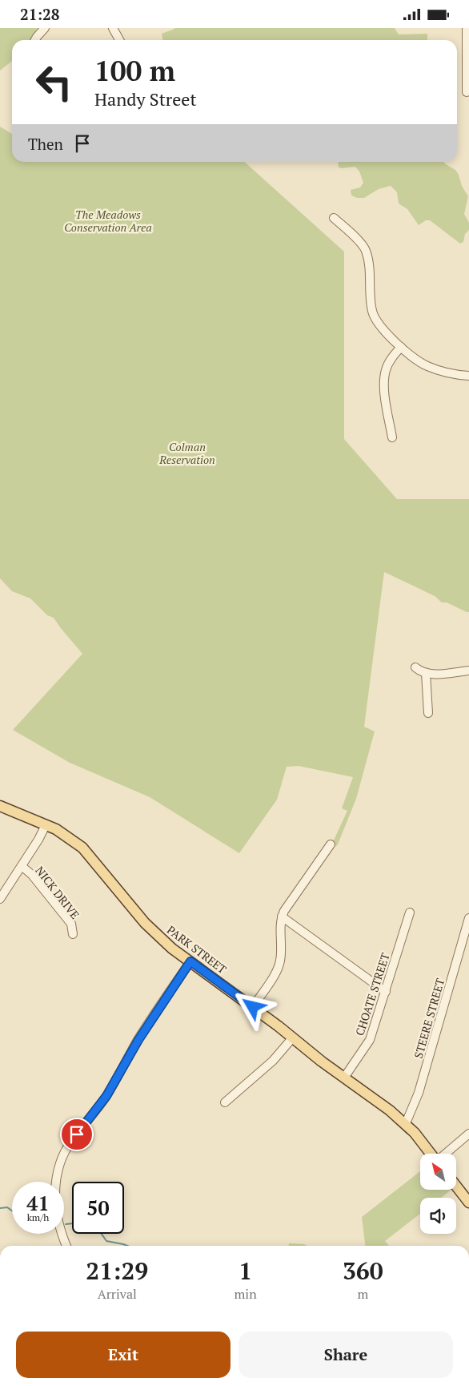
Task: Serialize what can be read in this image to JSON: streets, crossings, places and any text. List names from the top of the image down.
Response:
{
  "streets": {
    "main road": ["PARK STREET"],
    "street": ["NICK DRIVE", "CHOATE STREET", "STEERE STREET"]
  },
  "crossings": [
    ["PARK STREET", "CHOATE STREET"],
    ["PARK STREET", "STEERE STREET"]
  ],
  "parks": ["The Meadows Conservation Area", "Colman Reservation"],
  "north": "top left",
  "page": {
    "status": "21:28",
    "turn": ["100 m", "Handy Street"],
    "then": "Then",
    "speed": "41 km/h",
    "limit": "50",
    "eta": [
      "21:29",
      "Arrival",
      "1",
      "min",
      "360",
      "m"
    ],
    "buttons": ["Exit", "Share"]
  }
}
